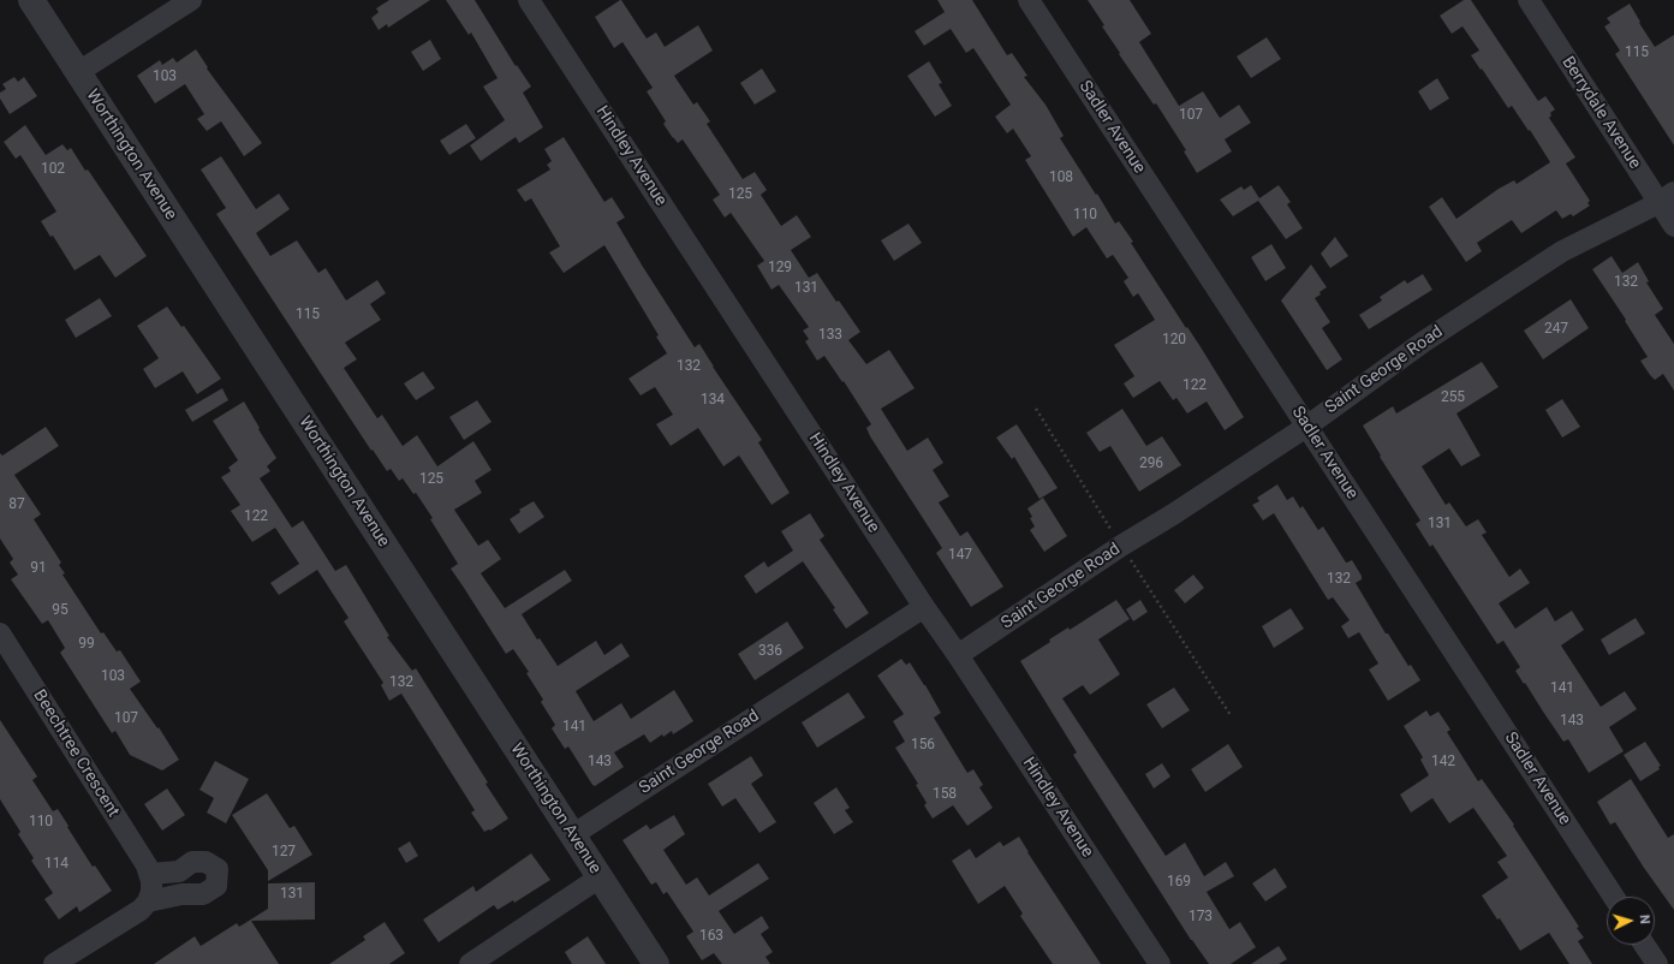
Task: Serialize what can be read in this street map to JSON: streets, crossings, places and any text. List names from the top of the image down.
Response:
{
  "streets": {
    "street": [
      "Berrydale Avenue",
      "Sadler Avenue",
      "Worthington Avenue",
      "Hindley Avenue",
      "Saint George Road",
      "Beechtree Crescent"
    ]
  },
  "crossings": [
    ["Berrydale Avenue", "Saint George Road"],
    ["Sadler Avenue", "Saint George Road"],
    ["Worthington Avenue", "Saint George Road"],
    ["Hindley Avenue", "Saint George Road"]
  ],
  "house_numbers": [
    "115",
    "103",
    "107",
    "102",
    "108",
    "125",
    "110",
    "129",
    "132",
    "131",
    "115",
    "247",
    "133",
    "120",
    "132",
    "122",
    "255",
    "134",
    "296",
    "125",
    "87",
    "122",
    "131",
    "147",
    "91",
    "132",
    "95",
    "99",
    "336",
    "103",
    "132",
    "141",
    "107",
    "143",
    "141",
    "156",
    "143",
    "142",
    "158",
    "110",
    "127",
    "114",
    "169",
    "131",
    "173",
    "163"
  ],
  "north": "right"
}
